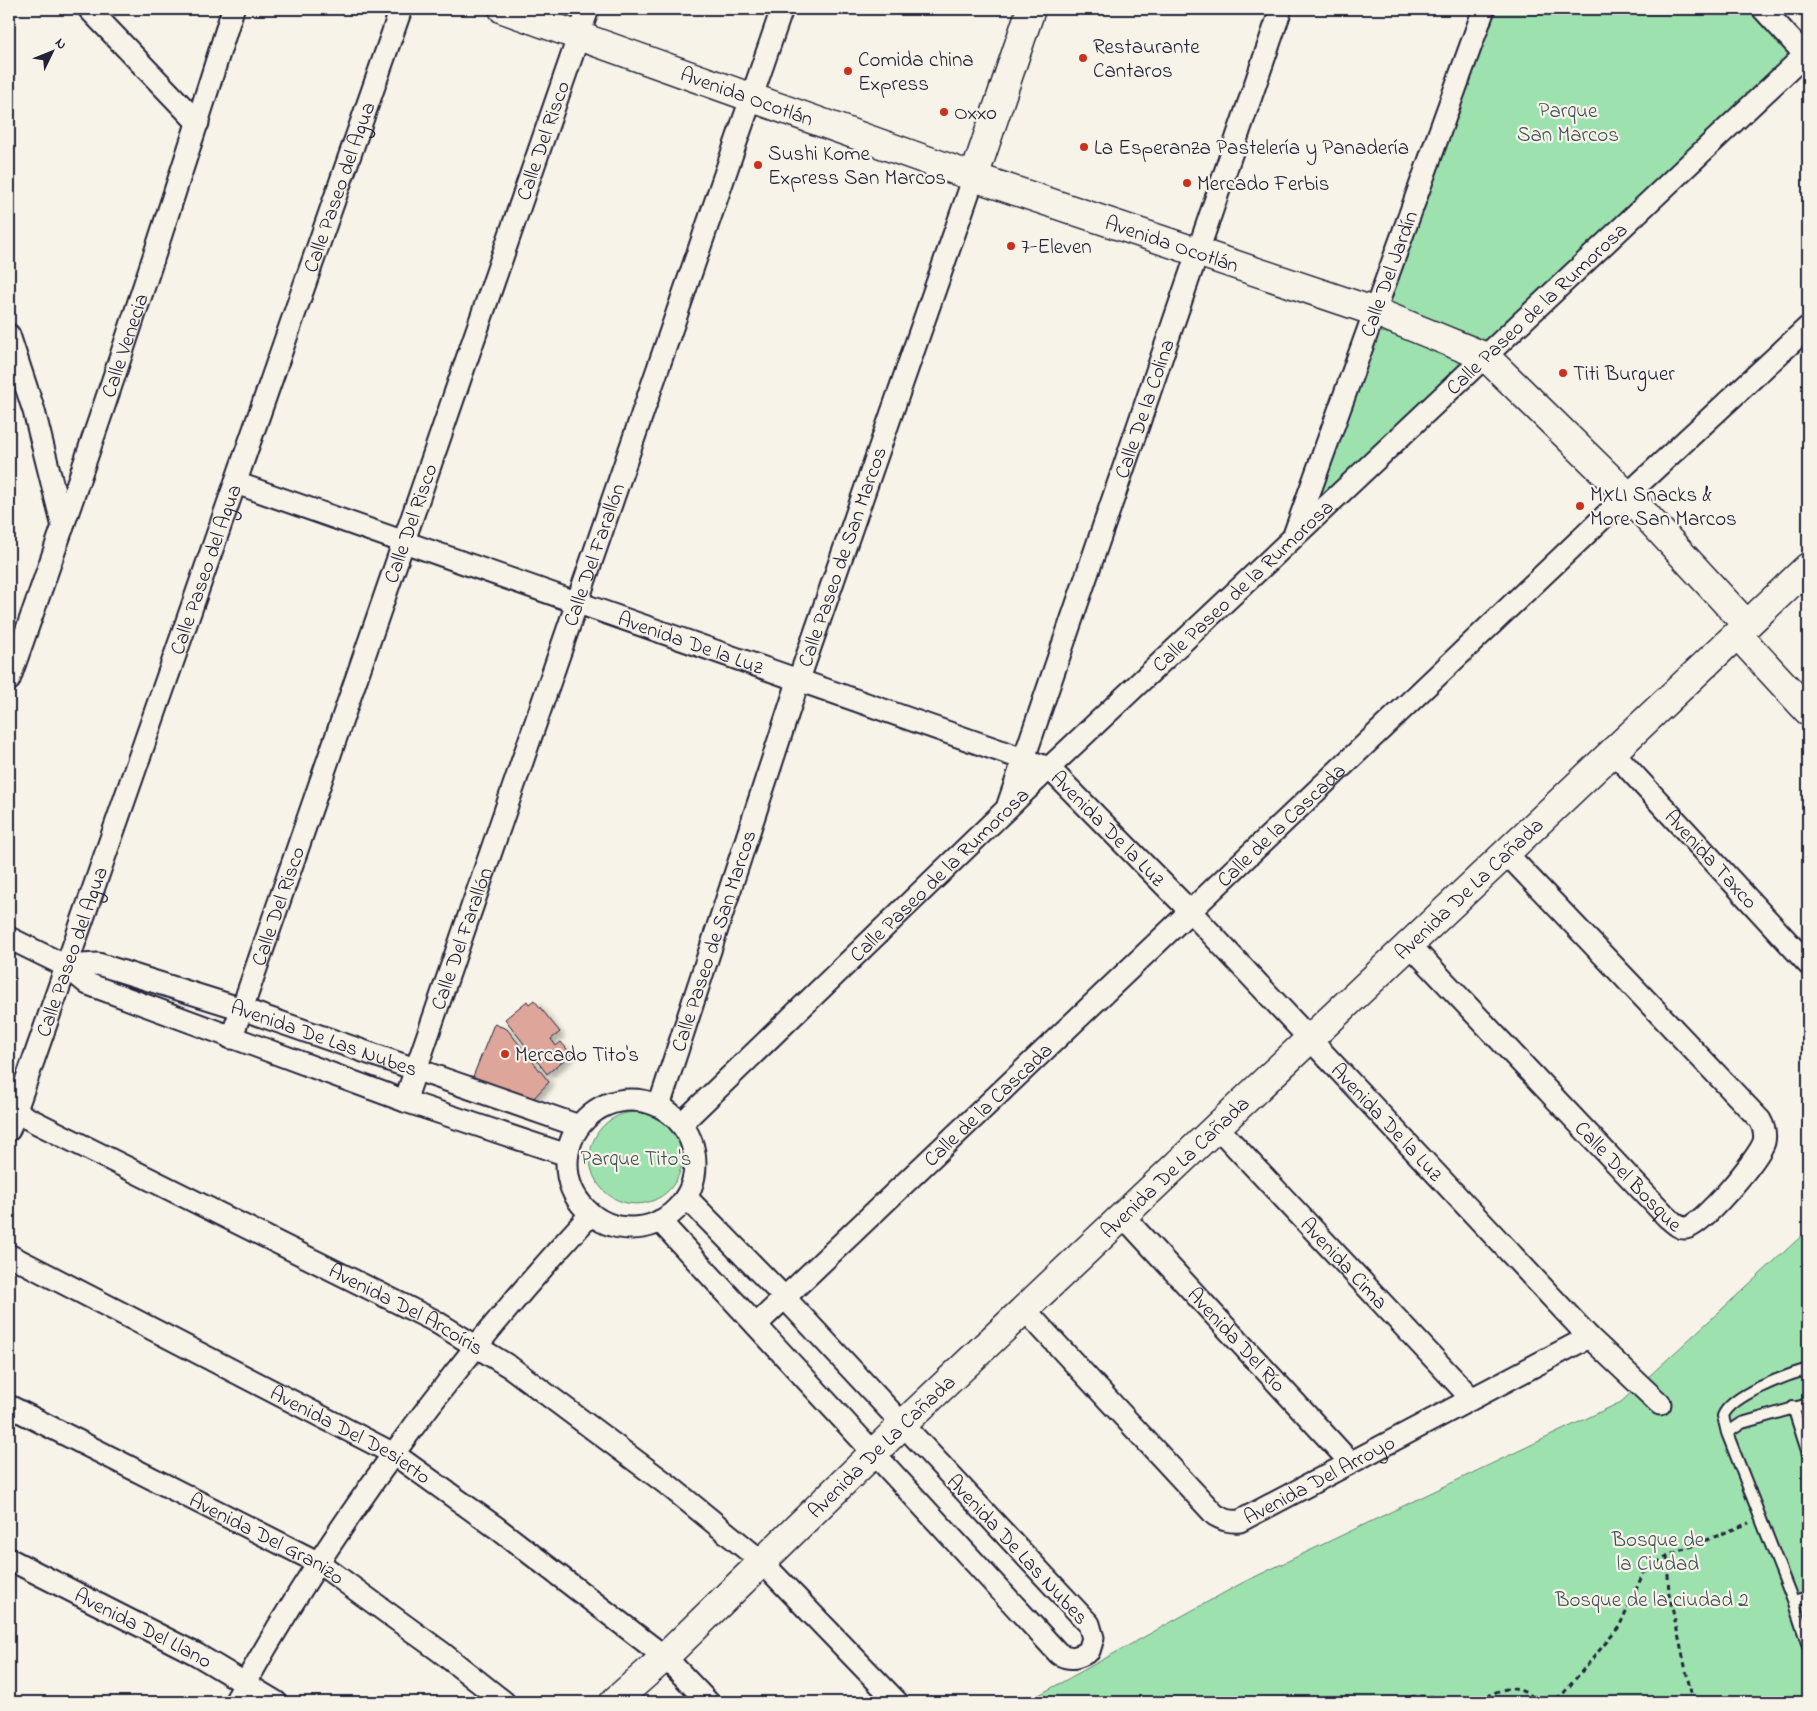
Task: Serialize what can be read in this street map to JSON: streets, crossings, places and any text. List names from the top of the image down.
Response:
{
  "streets": {
    "main road": ["Avenida Ocotlán", "Calle Paseo de San Marcos", "Avenida De La Cañada"],
    "street": [
      "Calle Del Risco",
      "Calle Paseo del Agua",
      "Calle Del Jardín",
      "Calle Paseo de la Rumorosa",
      "Calle Venecia",
      "Calle De la Colina",
      "Calle Del Farallón",
      "Avenida De la Luz",
      "Calle de la Cascada",
      "Avenida Taxco",
      "Avenida De Las Nubes",
      "Calle Del Bosque",
      "Avenida Cima",
      "Avenida Del Arcoíris",
      "Avenida Del Río",
      "Avenida Del Desierto",
      "Avenida Del Arroyo",
      "Avenida Del Granizo",
      "Avenida Del Llano"
    ]
  },
  "crossings": [
    ["Avenida Ocotlán", "Calle Del Risco"],
    ["Avenida Ocotlán", "Calle Del Jardín"],
    ["Avenida Ocotlán", "Calle Paseo de la Rumorosa"],
    ["Avenida Ocotlán", "Calle De la Colina"],
    ["Avenida Ocotlán", "Calle Del Farallón"],
    ["Avenida Ocotlán", "Calle Paseo de San Marcos"],
    ["Avenida Ocotlán", "Calle de la Cascada"],
    ["Avenida Ocotlán", "Avenida De La Cañada"],
    ["Calle Del Risco", "Avenida De la Luz"],
    ["Calle Del Risco", "Avenida De Las Nubes"],
    ["Calle Paseo del Agua", "Avenida De la Luz"],
    ["Calle Paseo del Agua", "Avenida De Las Nubes"],
    ["Calle Paseo del Agua", "Avenida Del Arcoíris"],
    ["Calle Del Jardín", "Calle Paseo de la Rumorosa"],
    ["Calle Paseo de la Rumorosa", "Calle De la Colina"],
    ["Calle Paseo de la Rumorosa", "Calle Paseo de San Marcos"],
    ["Calle Paseo de la Rumorosa", "Avenida De la Luz"],
    ["Calle Paseo de la Rumorosa", "Avenida De Las Nubes"],
    ["Calle De la Colina", "Avenida De la Luz"],
    ["Calle Del Farallón", "Avenida De la Luz"],
    ["Calle Del Farallón", "Avenida De Las Nubes"],
    ["Calle Paseo de San Marcos", "Avenida De la Luz"],
    ["Calle Paseo de San Marcos", "Avenida De Las Nubes"],
    ["Avenida De la Luz", "Calle de la Cascada"],
    ["Avenida De la Luz", "Avenida De La Cañada"],
    ["Avenida De la Luz", "Avenida Del Arroyo"],
    ["Calle de la Cascada", "Avenida De Las Nubes"],
    ["Avenida Taxco", "Avenida De La Cañada"],
    ["Avenida De La Cañada", "Avenida De Las Nubes"],
    ["Avenida De La Cañada", "Calle Del Bosque"],
    ["Avenida De La Cañada", "Avenida Cima"],
    ["Avenida De La Cañada", "Avenida Del Arcoíris"],
    ["Avenida De La Cañada", "Avenida Del Río"],
    ["Avenida De La Cañada", "Avenida Del Desierto"],
    ["Avenida De La Cañada", "Avenida Del Arroyo"],
    ["Avenida Cima", "Avenida Del Arroyo"],
    ["Avenida Del Río", "Avenida Del Arroyo"]
  ],
  "parks": [
    "Parque San Marcos",
    "Parque Tito's",
    "Bosque de la Ciudad",
    "Bosque de la ciudad 2"
  ],
  "places": [
    "Restaurante Cantaros",
    "Comida china Express",
    "Oxxo",
    "La Esperanza Pastelería y Panadería",
    "Sushi Kome Express San Marcos",
    "Mercado Ferbis",
    "7-Eleven",
    "Titi Burguer",
    "MXLI Snacks & More San Marcos",
    "Mercado Tito's"
  ],
  "north": "top right"
}
